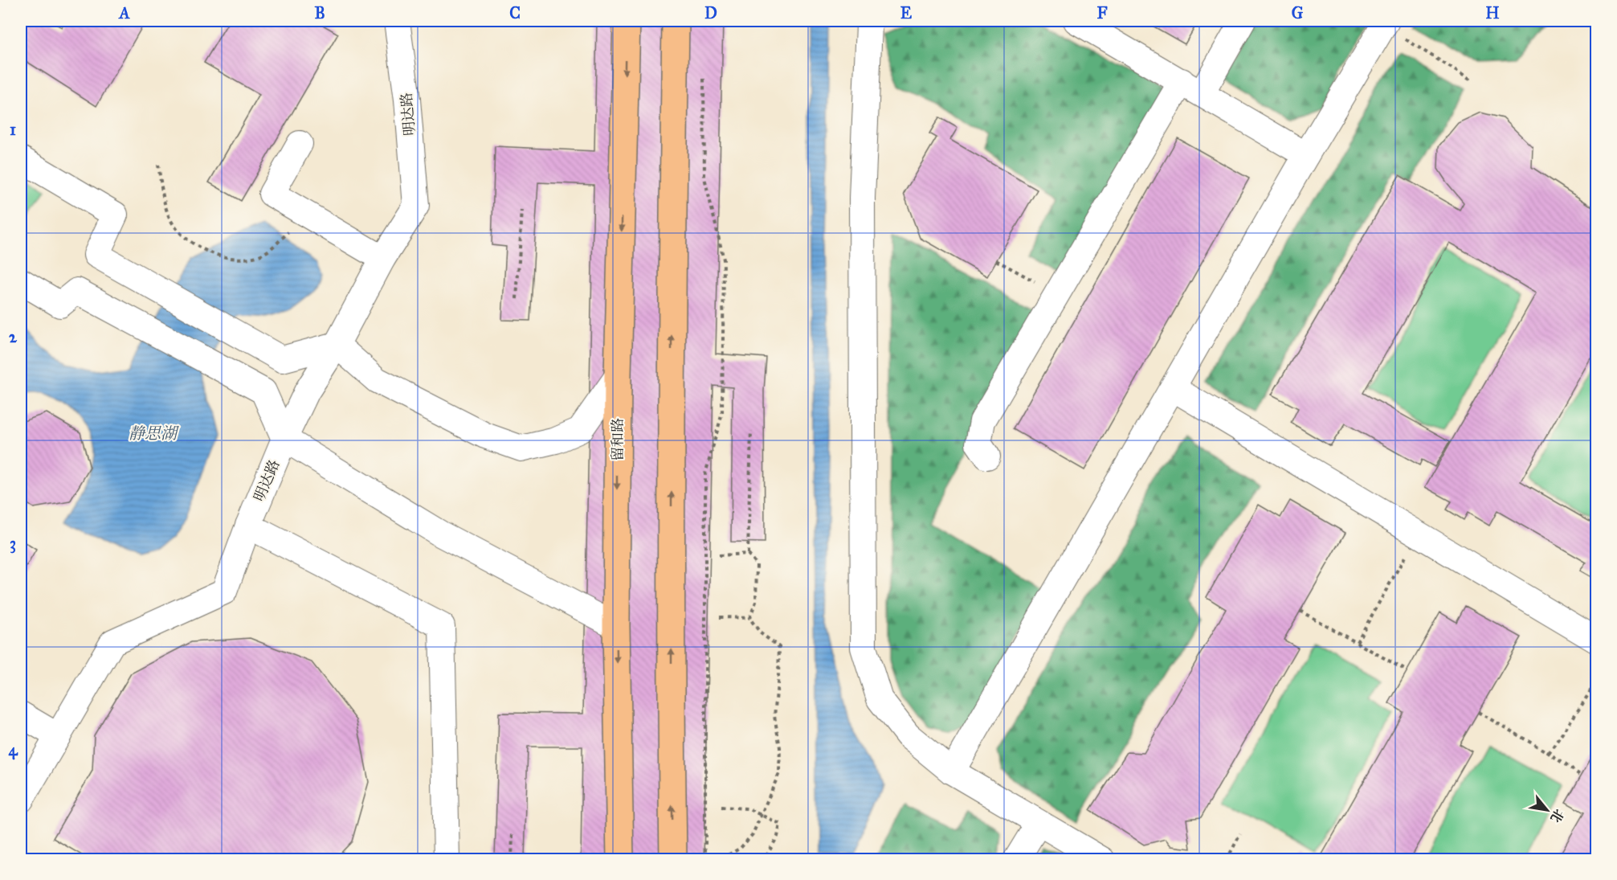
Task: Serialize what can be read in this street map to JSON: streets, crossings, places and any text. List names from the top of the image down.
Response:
{
  "streets": {
    "main road": ["留和路"],
    "street": ["明达路"]
  },
  "water": ["静思湖"],
  "north": "bottom right",
  "grid": {
    "columns": [
      "A",
      "B",
      "C",
      "D",
      "E",
      "F",
      "G",
      "H"
    ],
    "rows": [
      "1",
      "2",
      "3",
      "4"
    ]
  }
}
